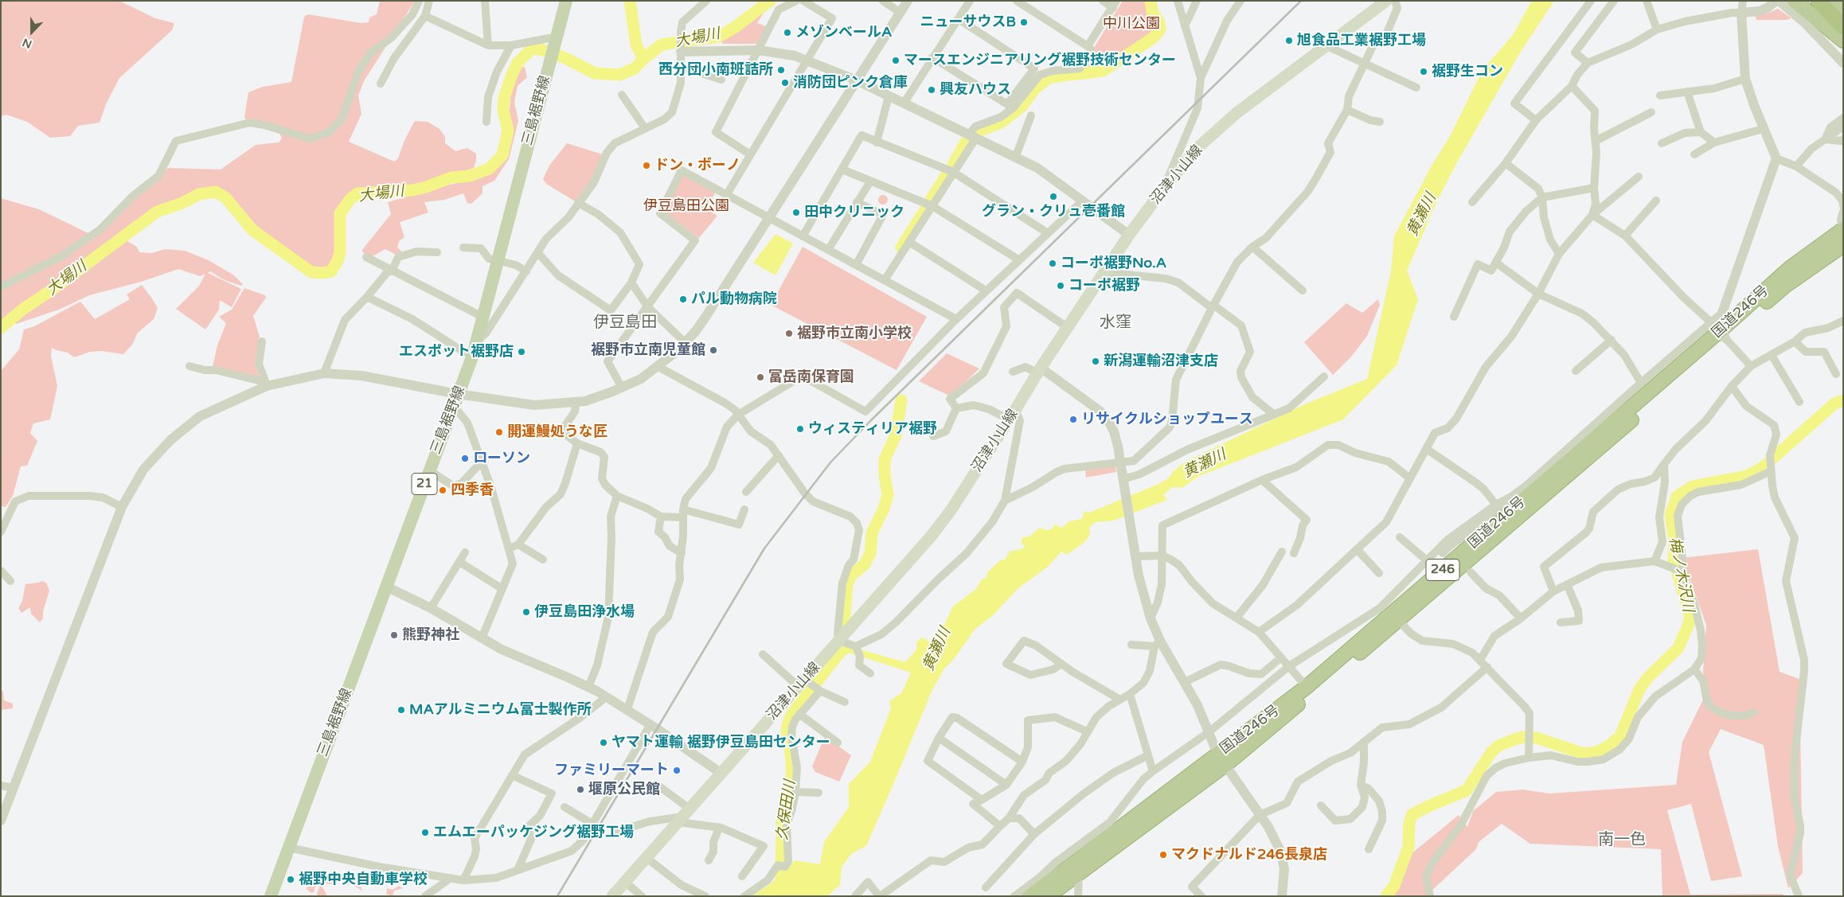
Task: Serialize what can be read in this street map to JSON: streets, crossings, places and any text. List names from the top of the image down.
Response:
{
  "streets": {
    "highway": ["国道246号", "246"],
    "main road": ["三島裾野線", "沼津小山線", "21"]
  },
  "districts": ["伊豆島田", "水窪", "南一色"],
  "water": [
    "大場川",
    "黄瀬川",
    "梅ノ木沢川",
    "久保田川"
  ],
  "parks": ["中川公園", "伊豆島田公園"],
  "places": [
    "ニューサウスB",
    "メゾンベールA",
    "旭食品工業裾野工場",
    "マースエンジニアリング裾野技術センター",
    "西分団小南班詰所",
    "裾野生コン",
    "消防団ピンク倉庫",
    "興友ハウス",
    "ドン・ボーノ",
    "グラン・クリュ壱番館",
    "田中クリニック",
    "コーポ裾野No.A",
    "コーポ裾野",
    "パル動物病院",
    "裾野市立南小学校",
    "裾野市立南児童館",
    "エスポット裾野店",
    "新潟運輸沼津支店",
    "富岳南保育園",
    "リサイクルショップユース",
    "ウィスティリア裾野",
    "開運鰻処うな匠",
    "ローソン",
    "四季香",
    "伊豆島田浄水場",
    "熊野神社",
    "MAアルミニウム富士製作所",
    "ヤマト運輸 裾野伊豆島田センター",
    "ファミリーマート",
    "堰原公民館",
    "エムエーパッケジング裾野工場",
    "マクドナルド246長泉店",
    "裾野中央自動車学校"
  ],
  "north": "bottom"
}
